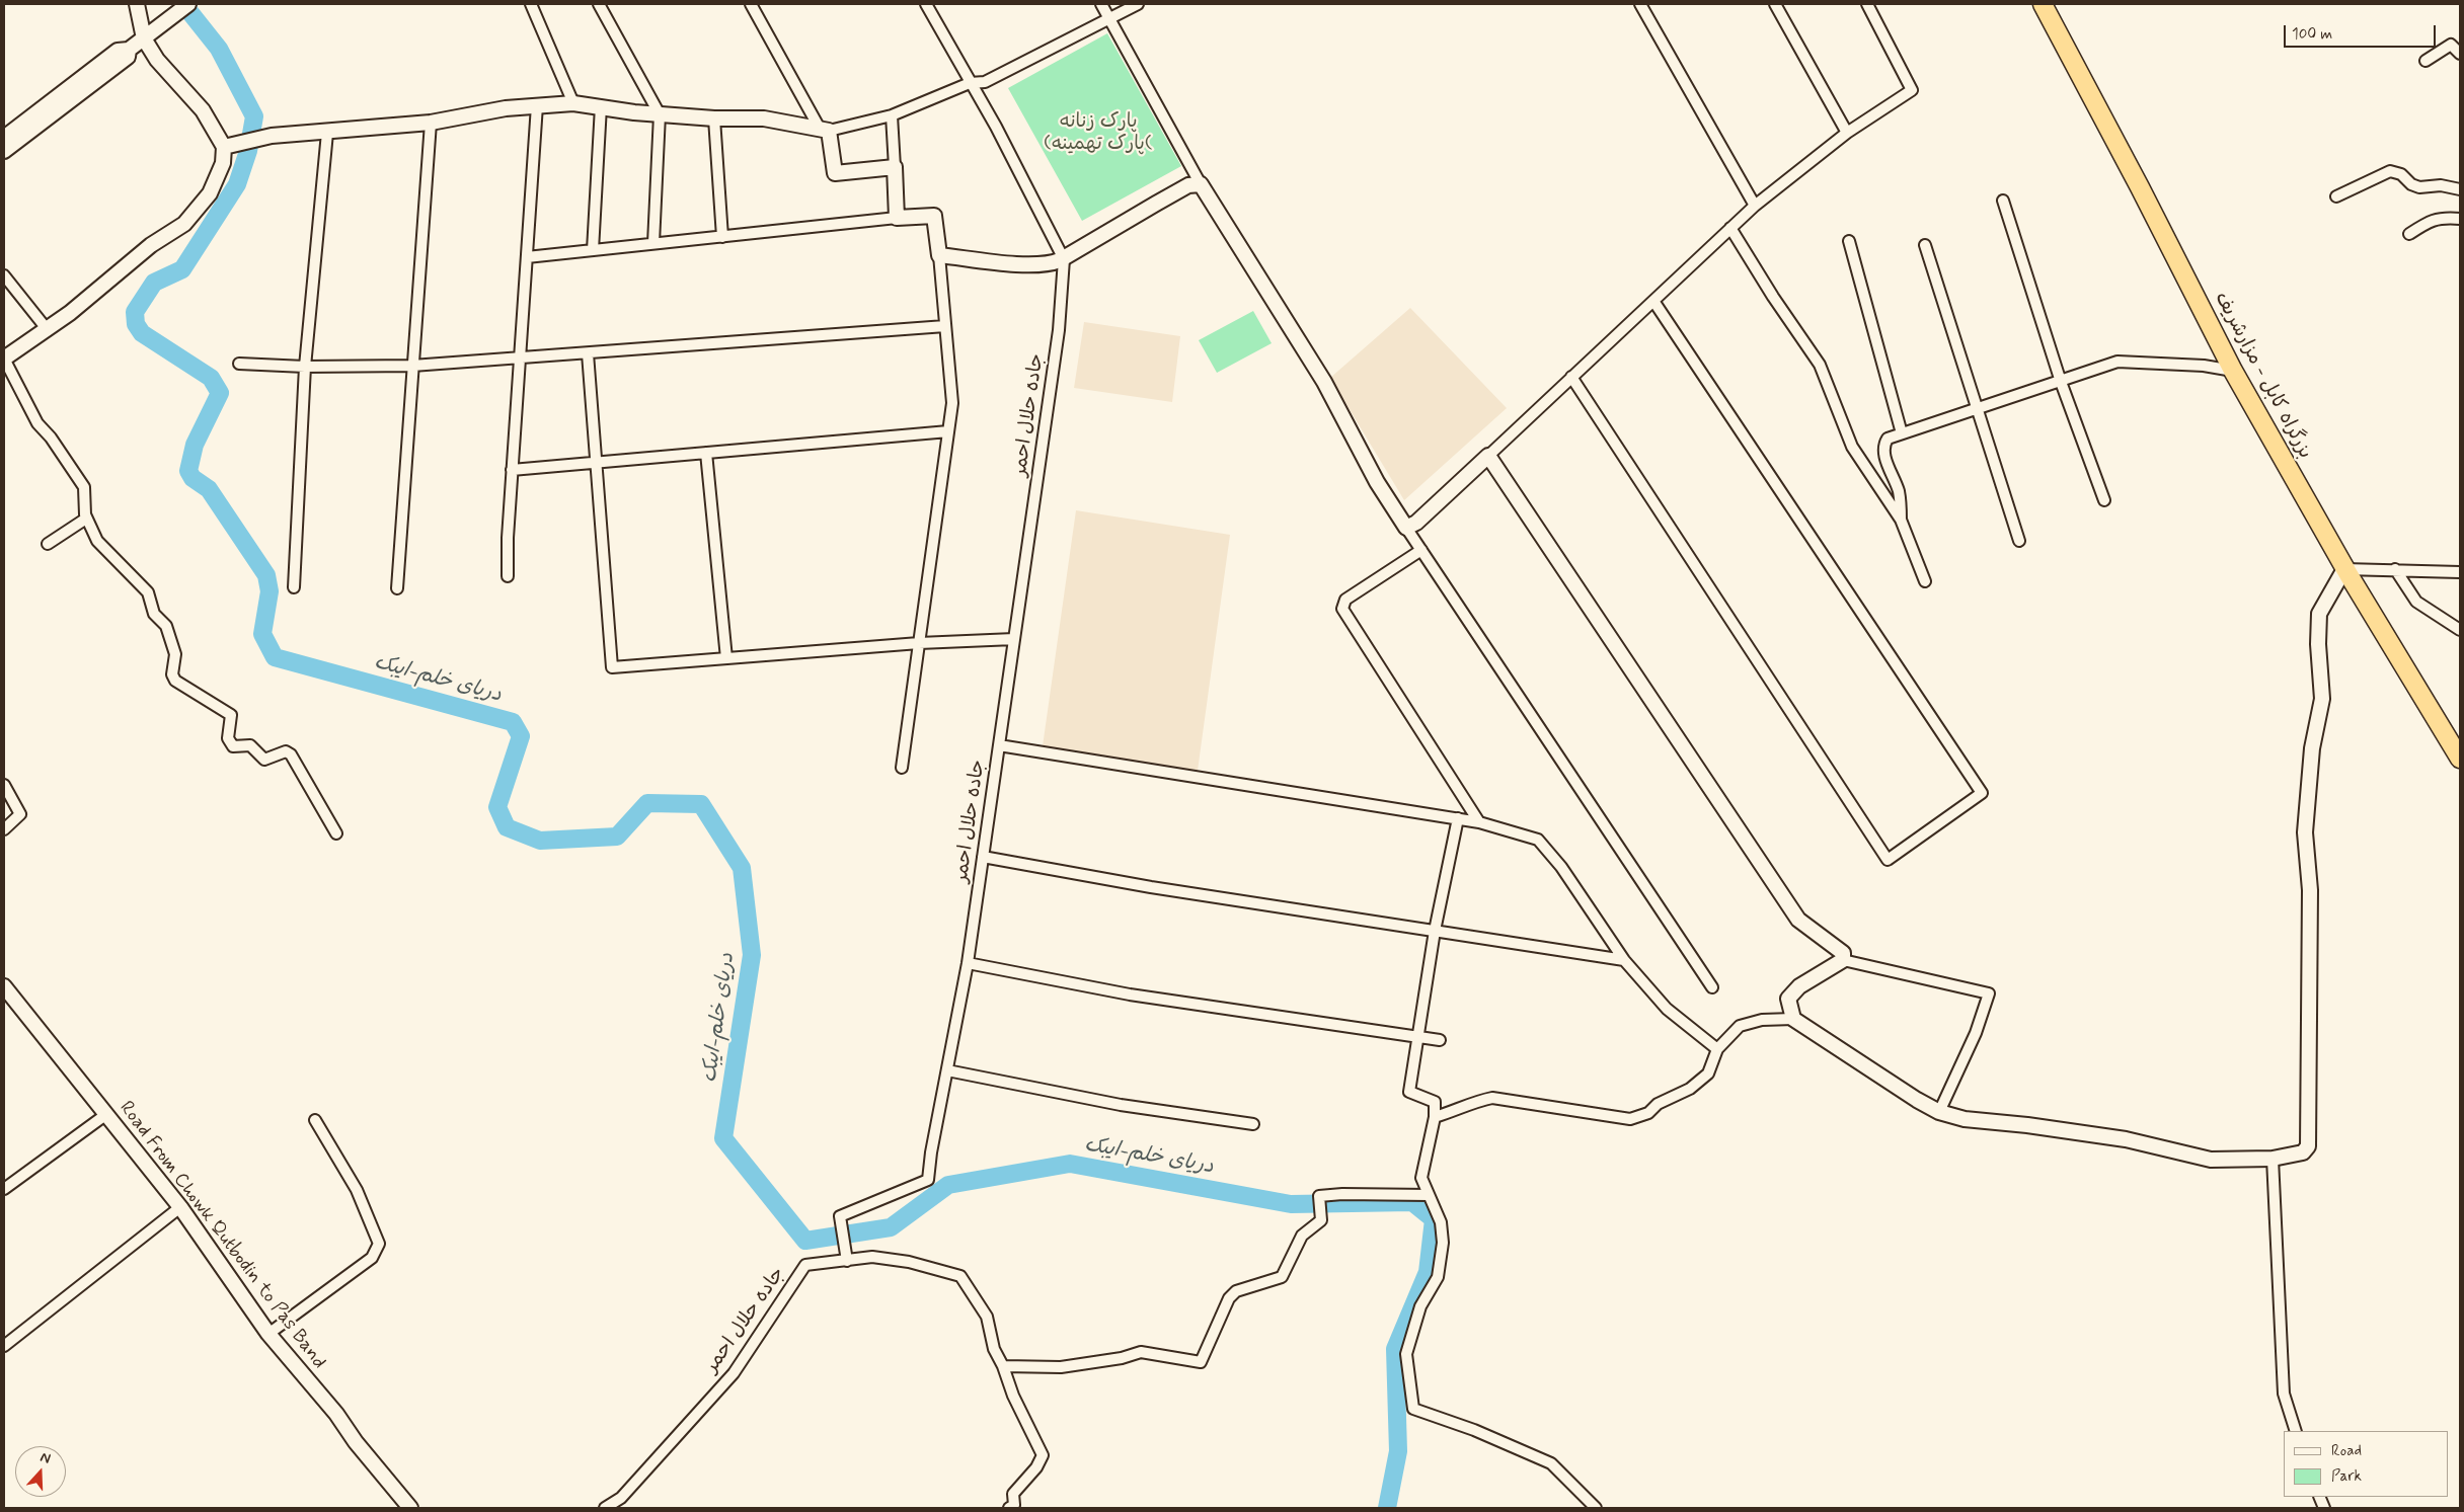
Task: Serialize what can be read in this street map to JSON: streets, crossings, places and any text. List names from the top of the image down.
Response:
{
  "streets": {
    "highway": ["بزرگراه کابل - مزارشریف"],
    "street": ["جاده حلال احمر", "Road From Chowk Qutbodin to Pas Band"]
  },
  "water": ["دریای خلم-ایبک"],
  "parks": ["پارک زنانه (پارک تهمینه("],
  "legend": ["Road", "Park"],
  "scale_bar": "100 m",
  "north": "top"
}
